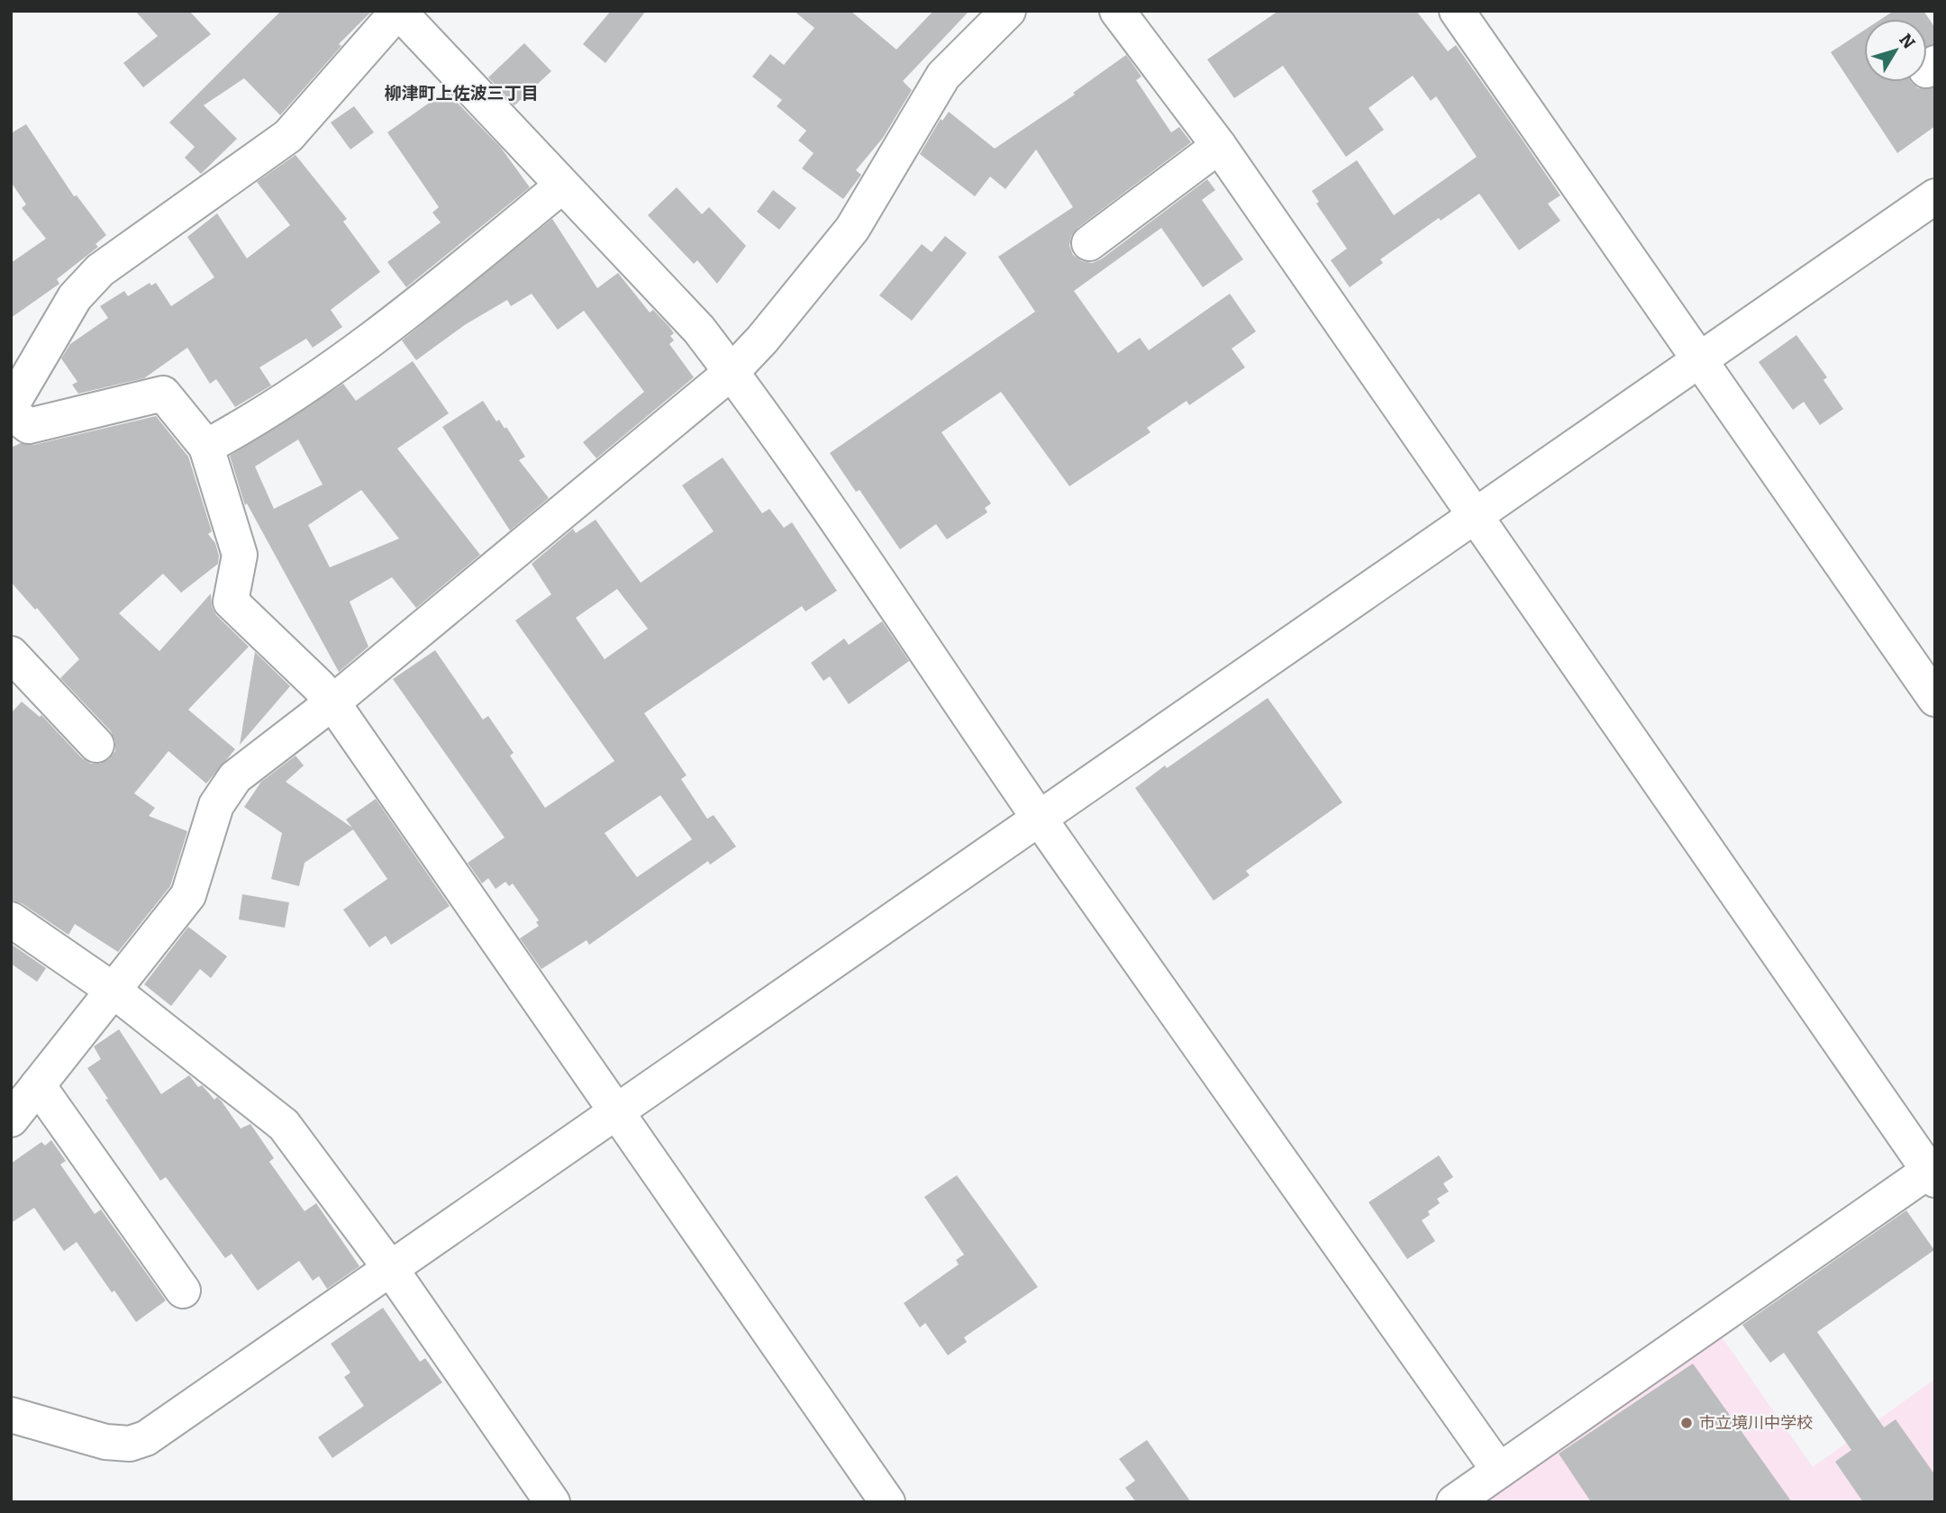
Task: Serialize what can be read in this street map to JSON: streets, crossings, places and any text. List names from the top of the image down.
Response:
{
  "districts": ["柳津町上佐波三丁目"],
  "places": ["市立境川中学校"],
  "north": "top right"
}
